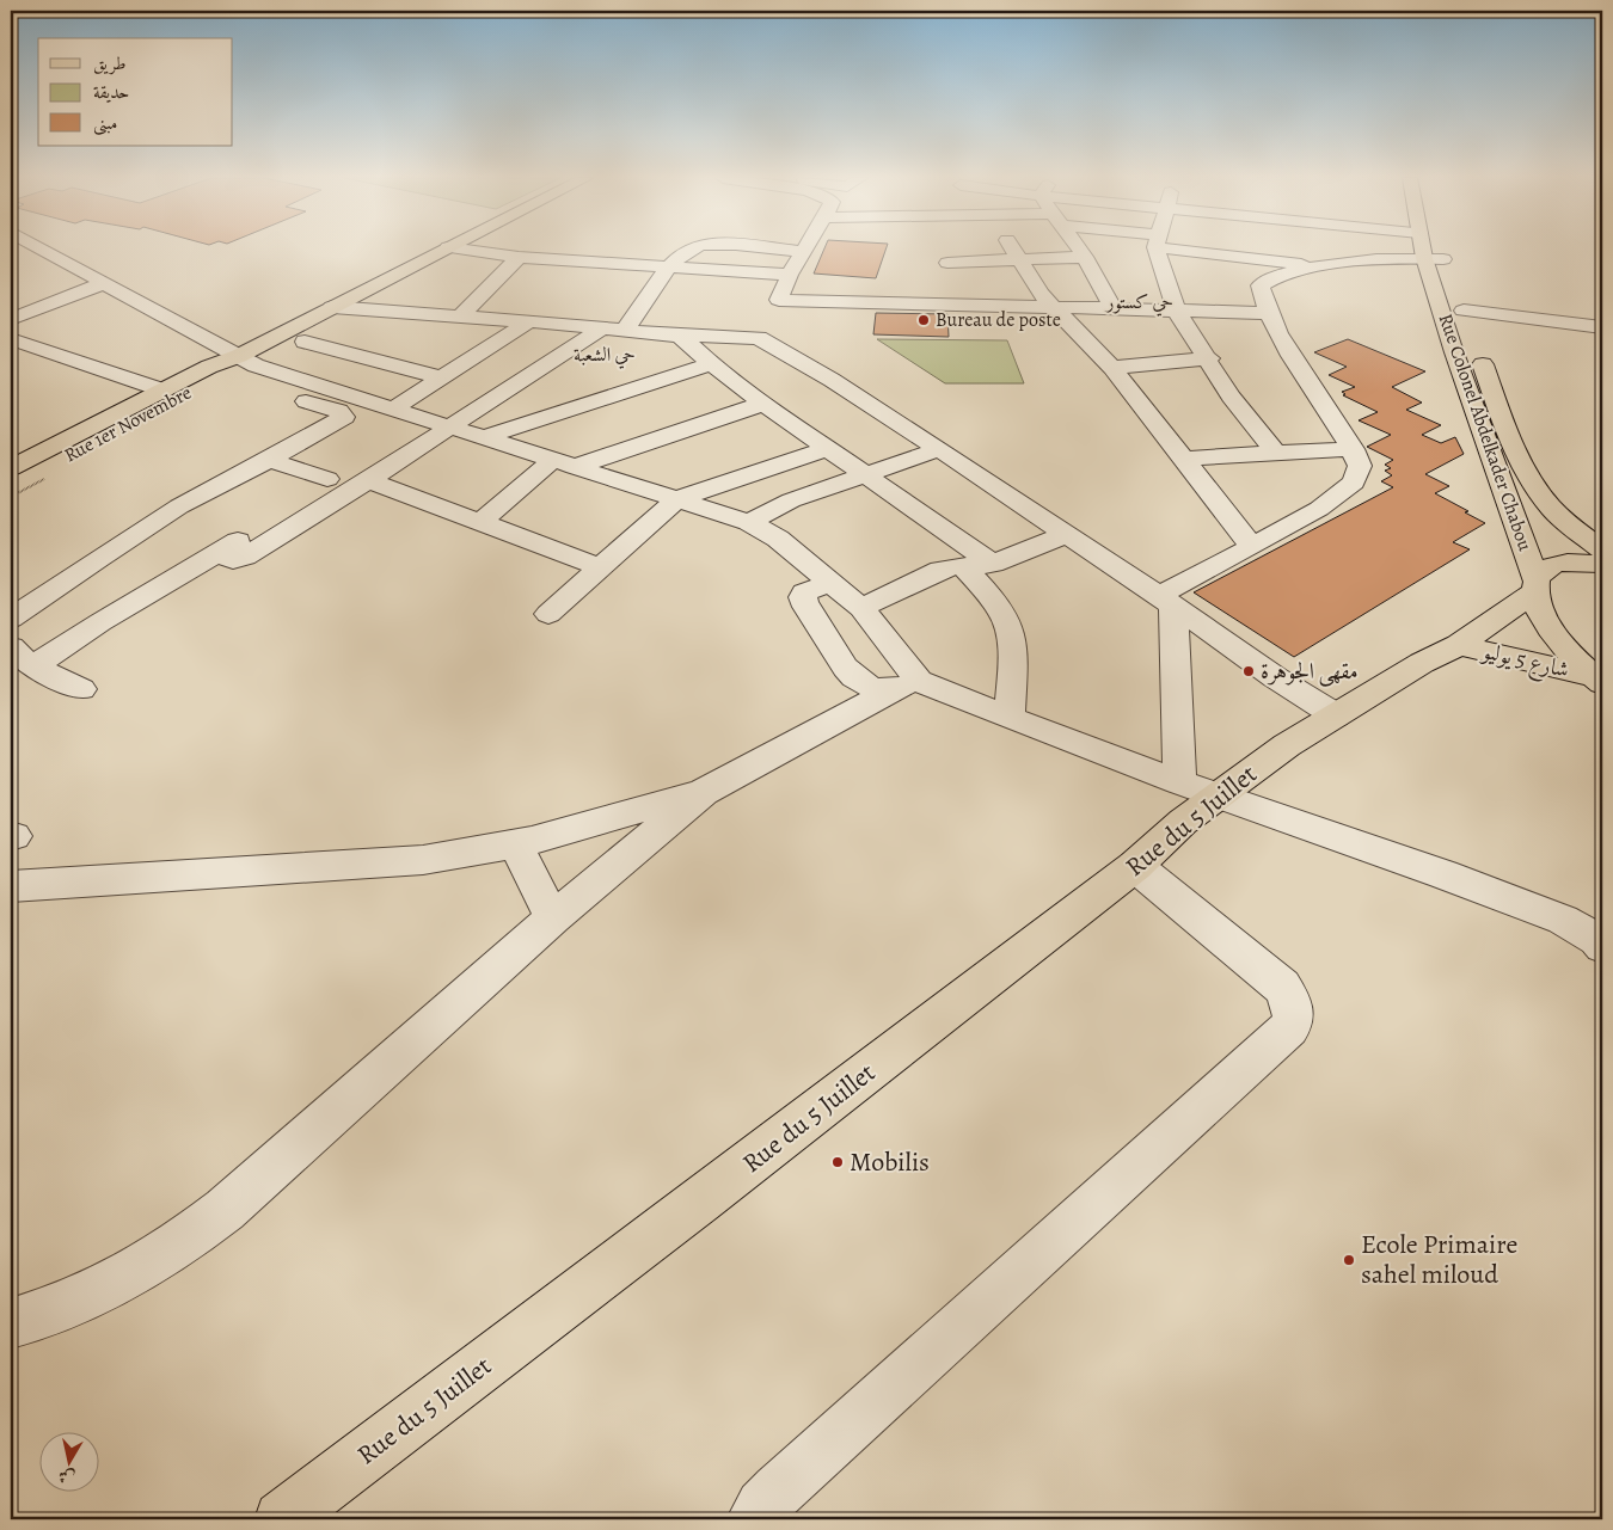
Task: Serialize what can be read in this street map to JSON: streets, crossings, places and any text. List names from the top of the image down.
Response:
{
  "streets": {
    "main road": [
      "Rue 1er Novembre",
      "Rue Colonel Abdelkader Chabou",
      "شارع 5 يوليو",
      "Rue du 5 Juillet"
    ]
  },
  "crossings": [
    ["Rue Colonel Abdelkader Chabou", "شارع 5 يوليو"],
    ["شارع 5 يوليو", "Rue du 5 Juillet"]
  ],
  "districts": ["حي كستور", "حي الشعبة"],
  "places": [
    "Bureau de poste",
    "مقهى الجوهرة",
    "Mobilis",
    "Ecole Primaire sahel miloud"
  ],
  "legend": ["طريق", "حديقة", "مبنى"],
  "north": "bottom"
}
